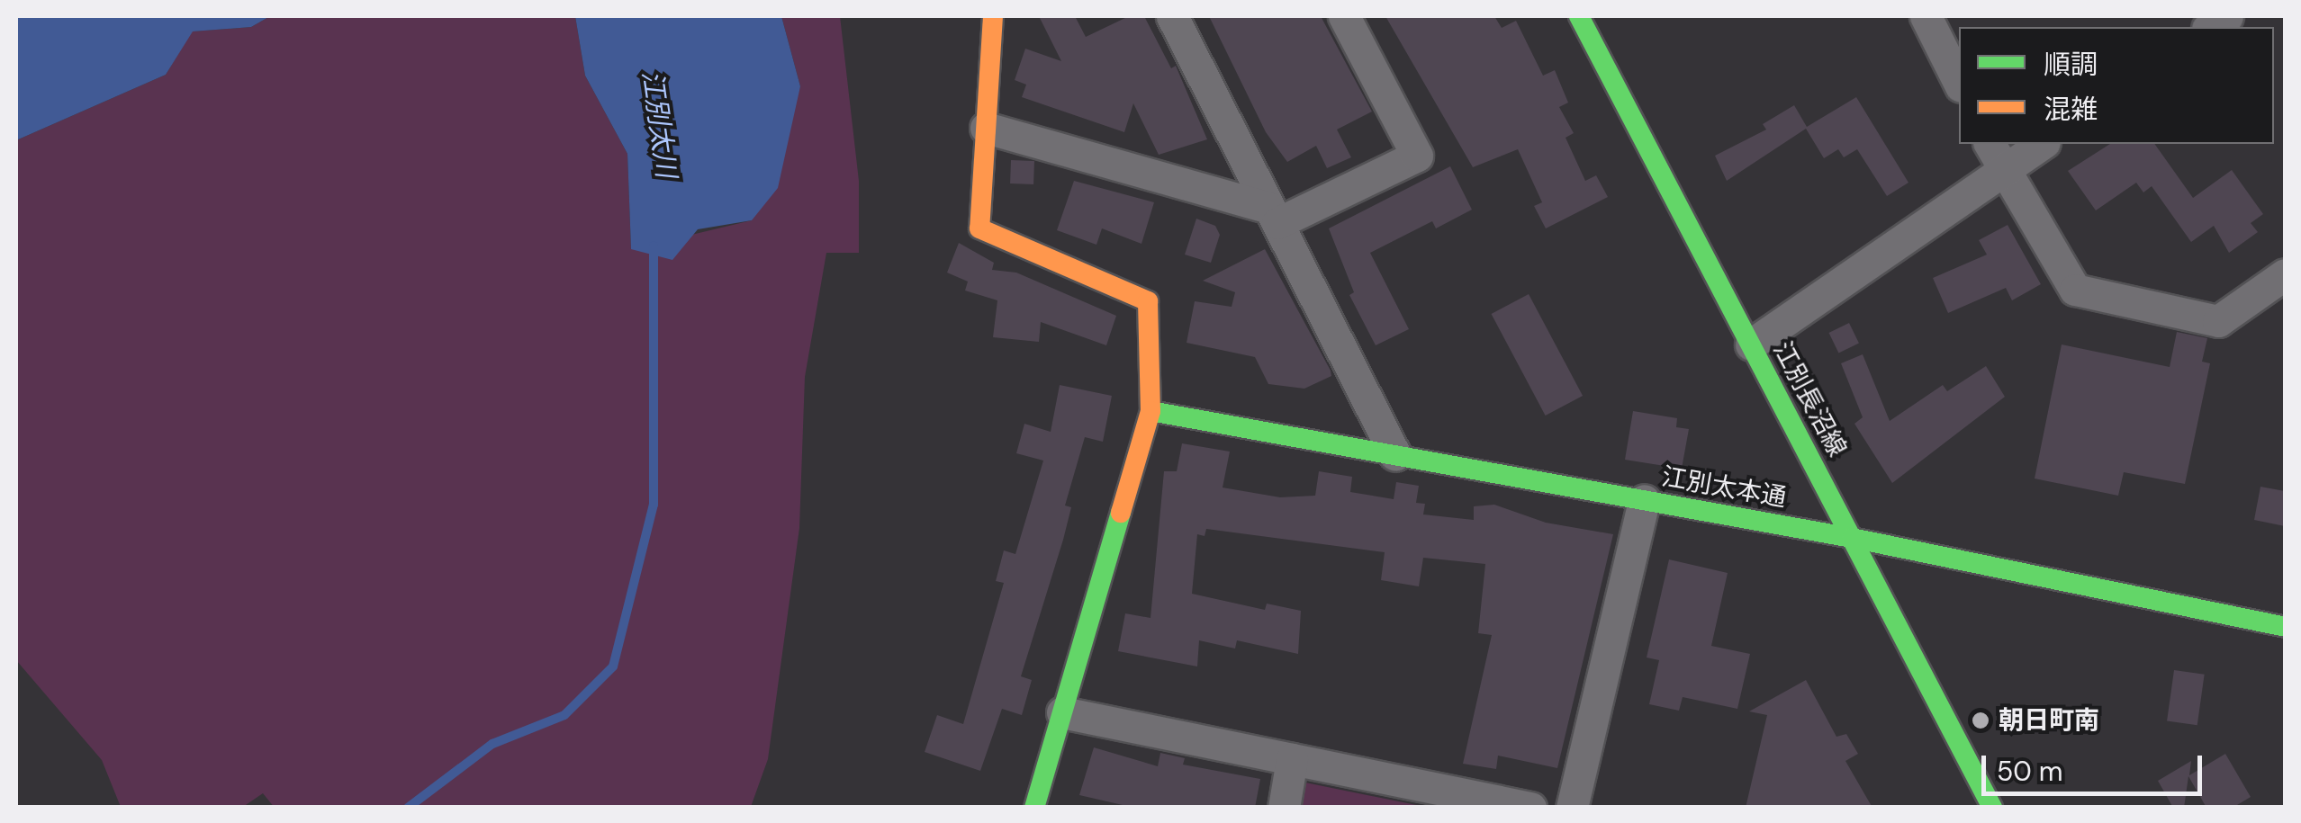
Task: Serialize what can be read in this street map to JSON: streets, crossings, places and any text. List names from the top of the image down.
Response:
{
  "streets": {
    "street": ["江別長沼線", "江別太本通"]
  },
  "crossings": [
    ["江別長沼線", "江別太本通"]
  ],
  "water": ["江別太川"],
  "places": ["朝日町南"],
  "legend": ["順調", "混雑"],
  "scale_bar": "50 m"
}
